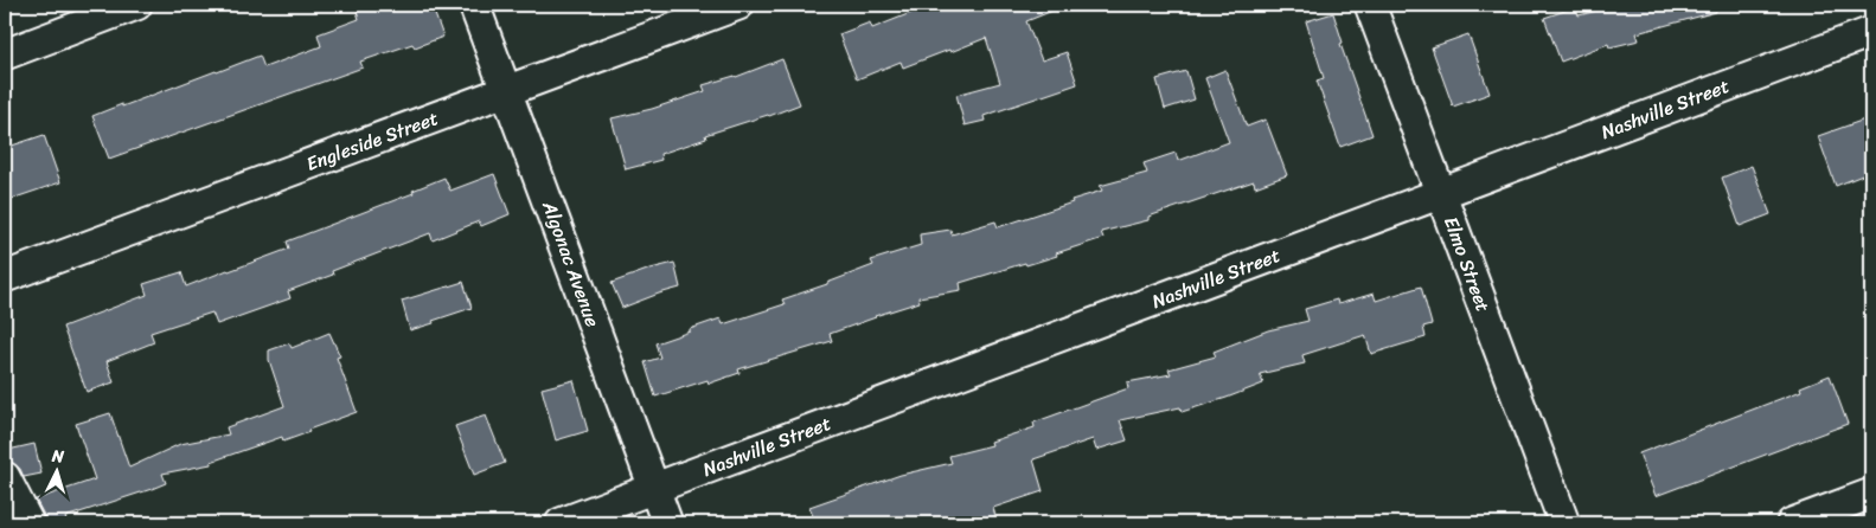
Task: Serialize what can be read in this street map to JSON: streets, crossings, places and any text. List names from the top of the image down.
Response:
{
  "streets": {
    "street": [
      "Nashville Street",
      "Engleside Street",
      "Algonac Avenue",
      "Elmo Street"
    ]
  },
  "crossings": [
    ["Nashville Street", "Algonac Avenue"],
    ["Nashville Street", "Elmo Street"],
    ["Engleside Street", "Algonac Avenue"]
  ],
  "north": "top"
}
